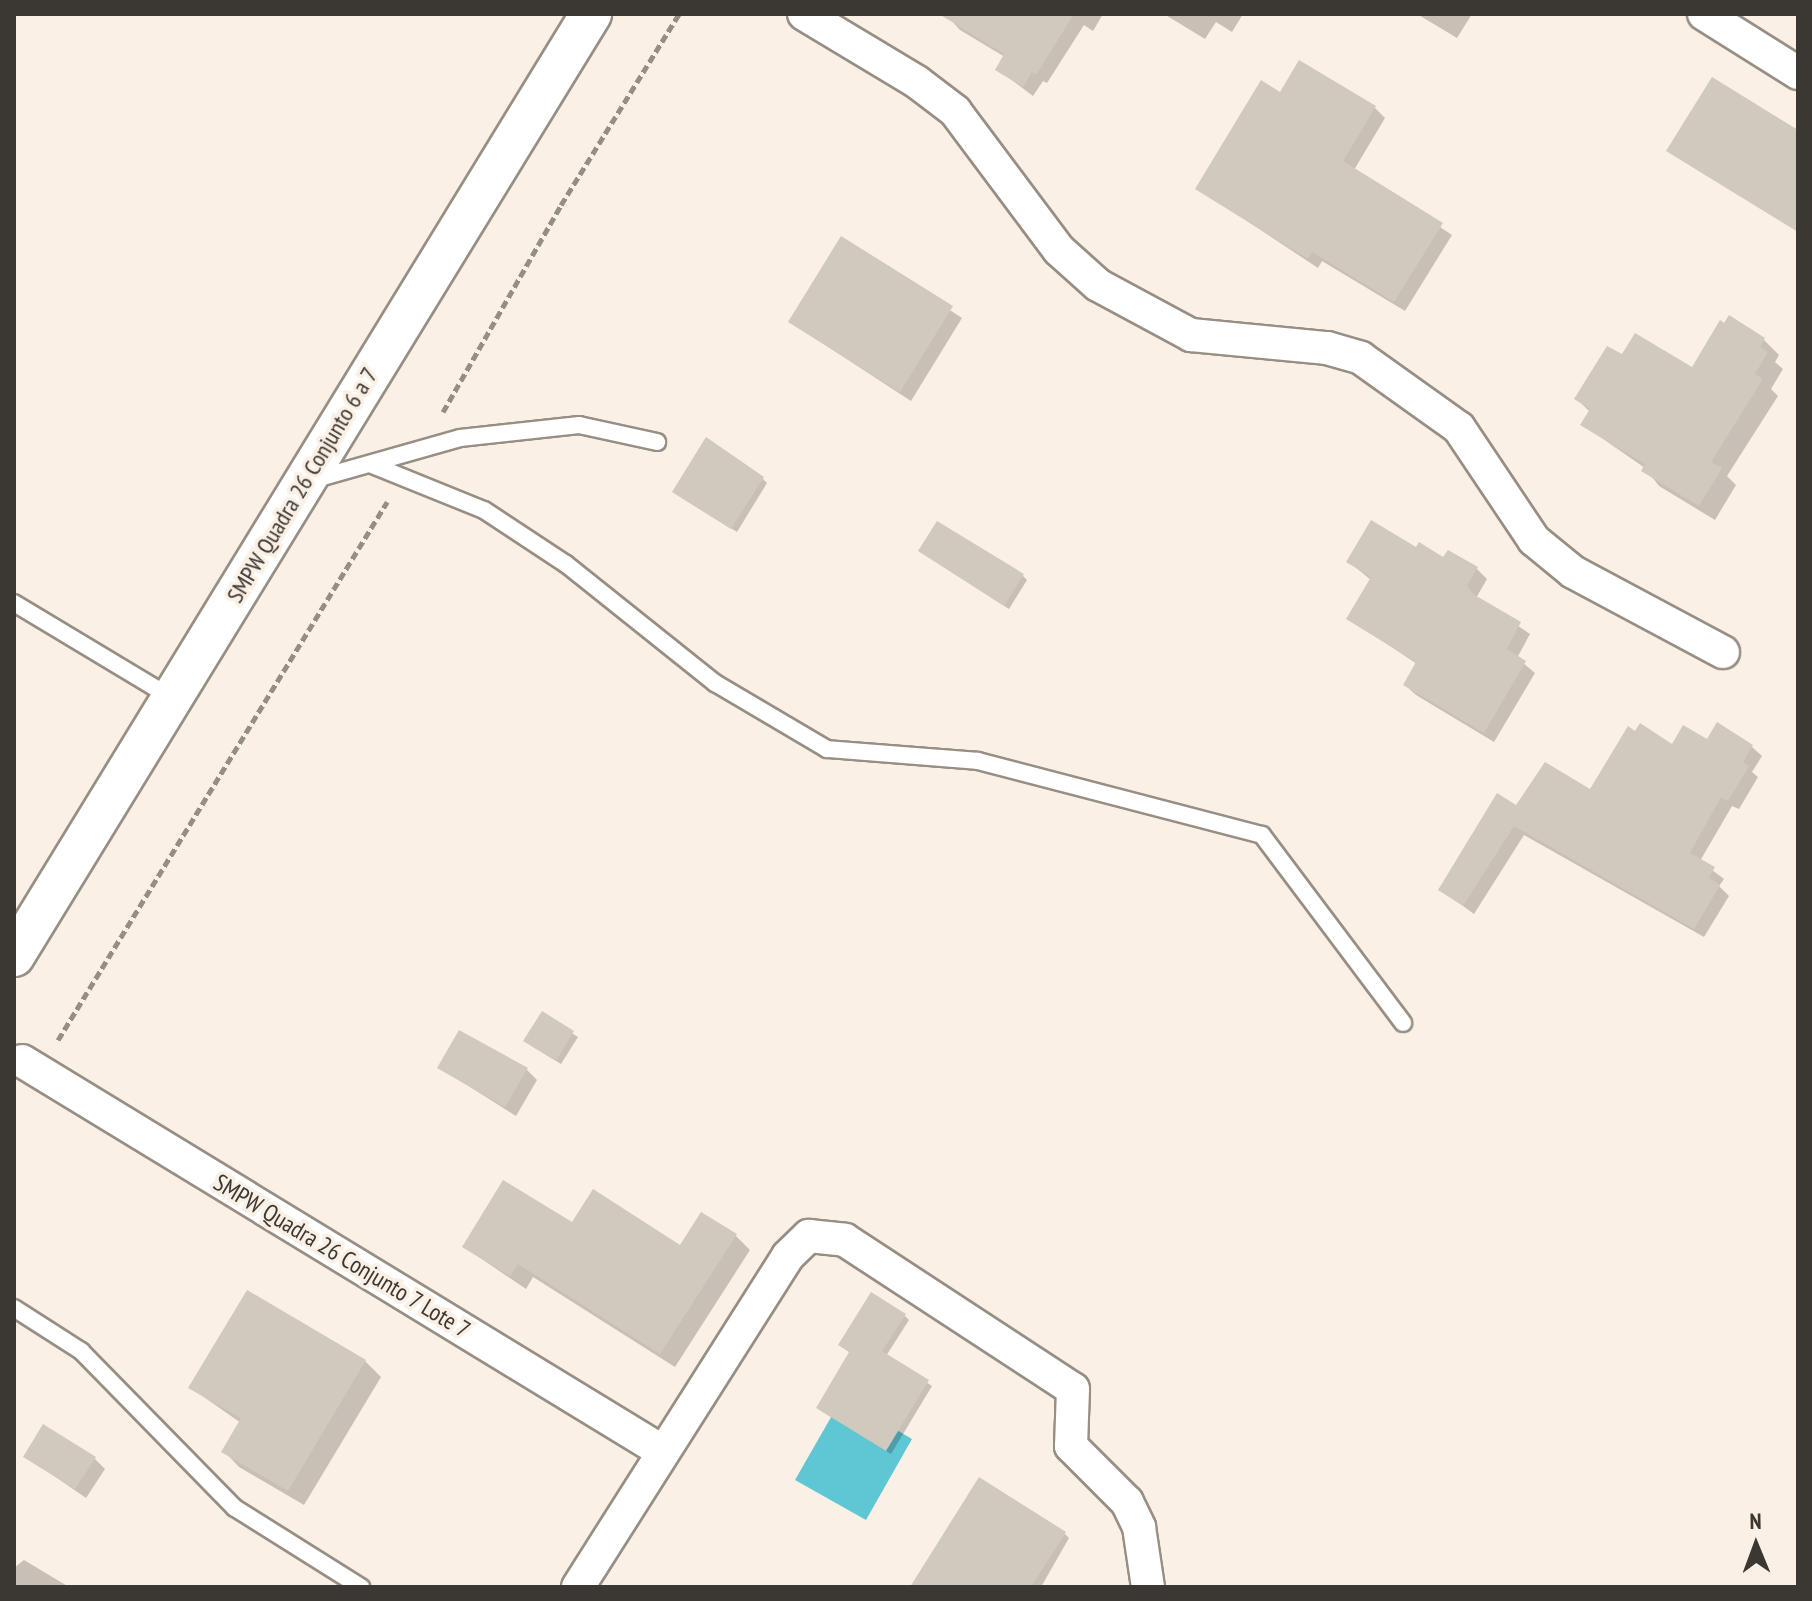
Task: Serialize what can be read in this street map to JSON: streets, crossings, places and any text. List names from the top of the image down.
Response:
{
  "streets": {
    "street": ["SMPW Quadra 26 Conjunto 6 a 7", "SMPW Quadra 26 Conjunto 7 Lote 7"]
  },
  "north": "top"
}
